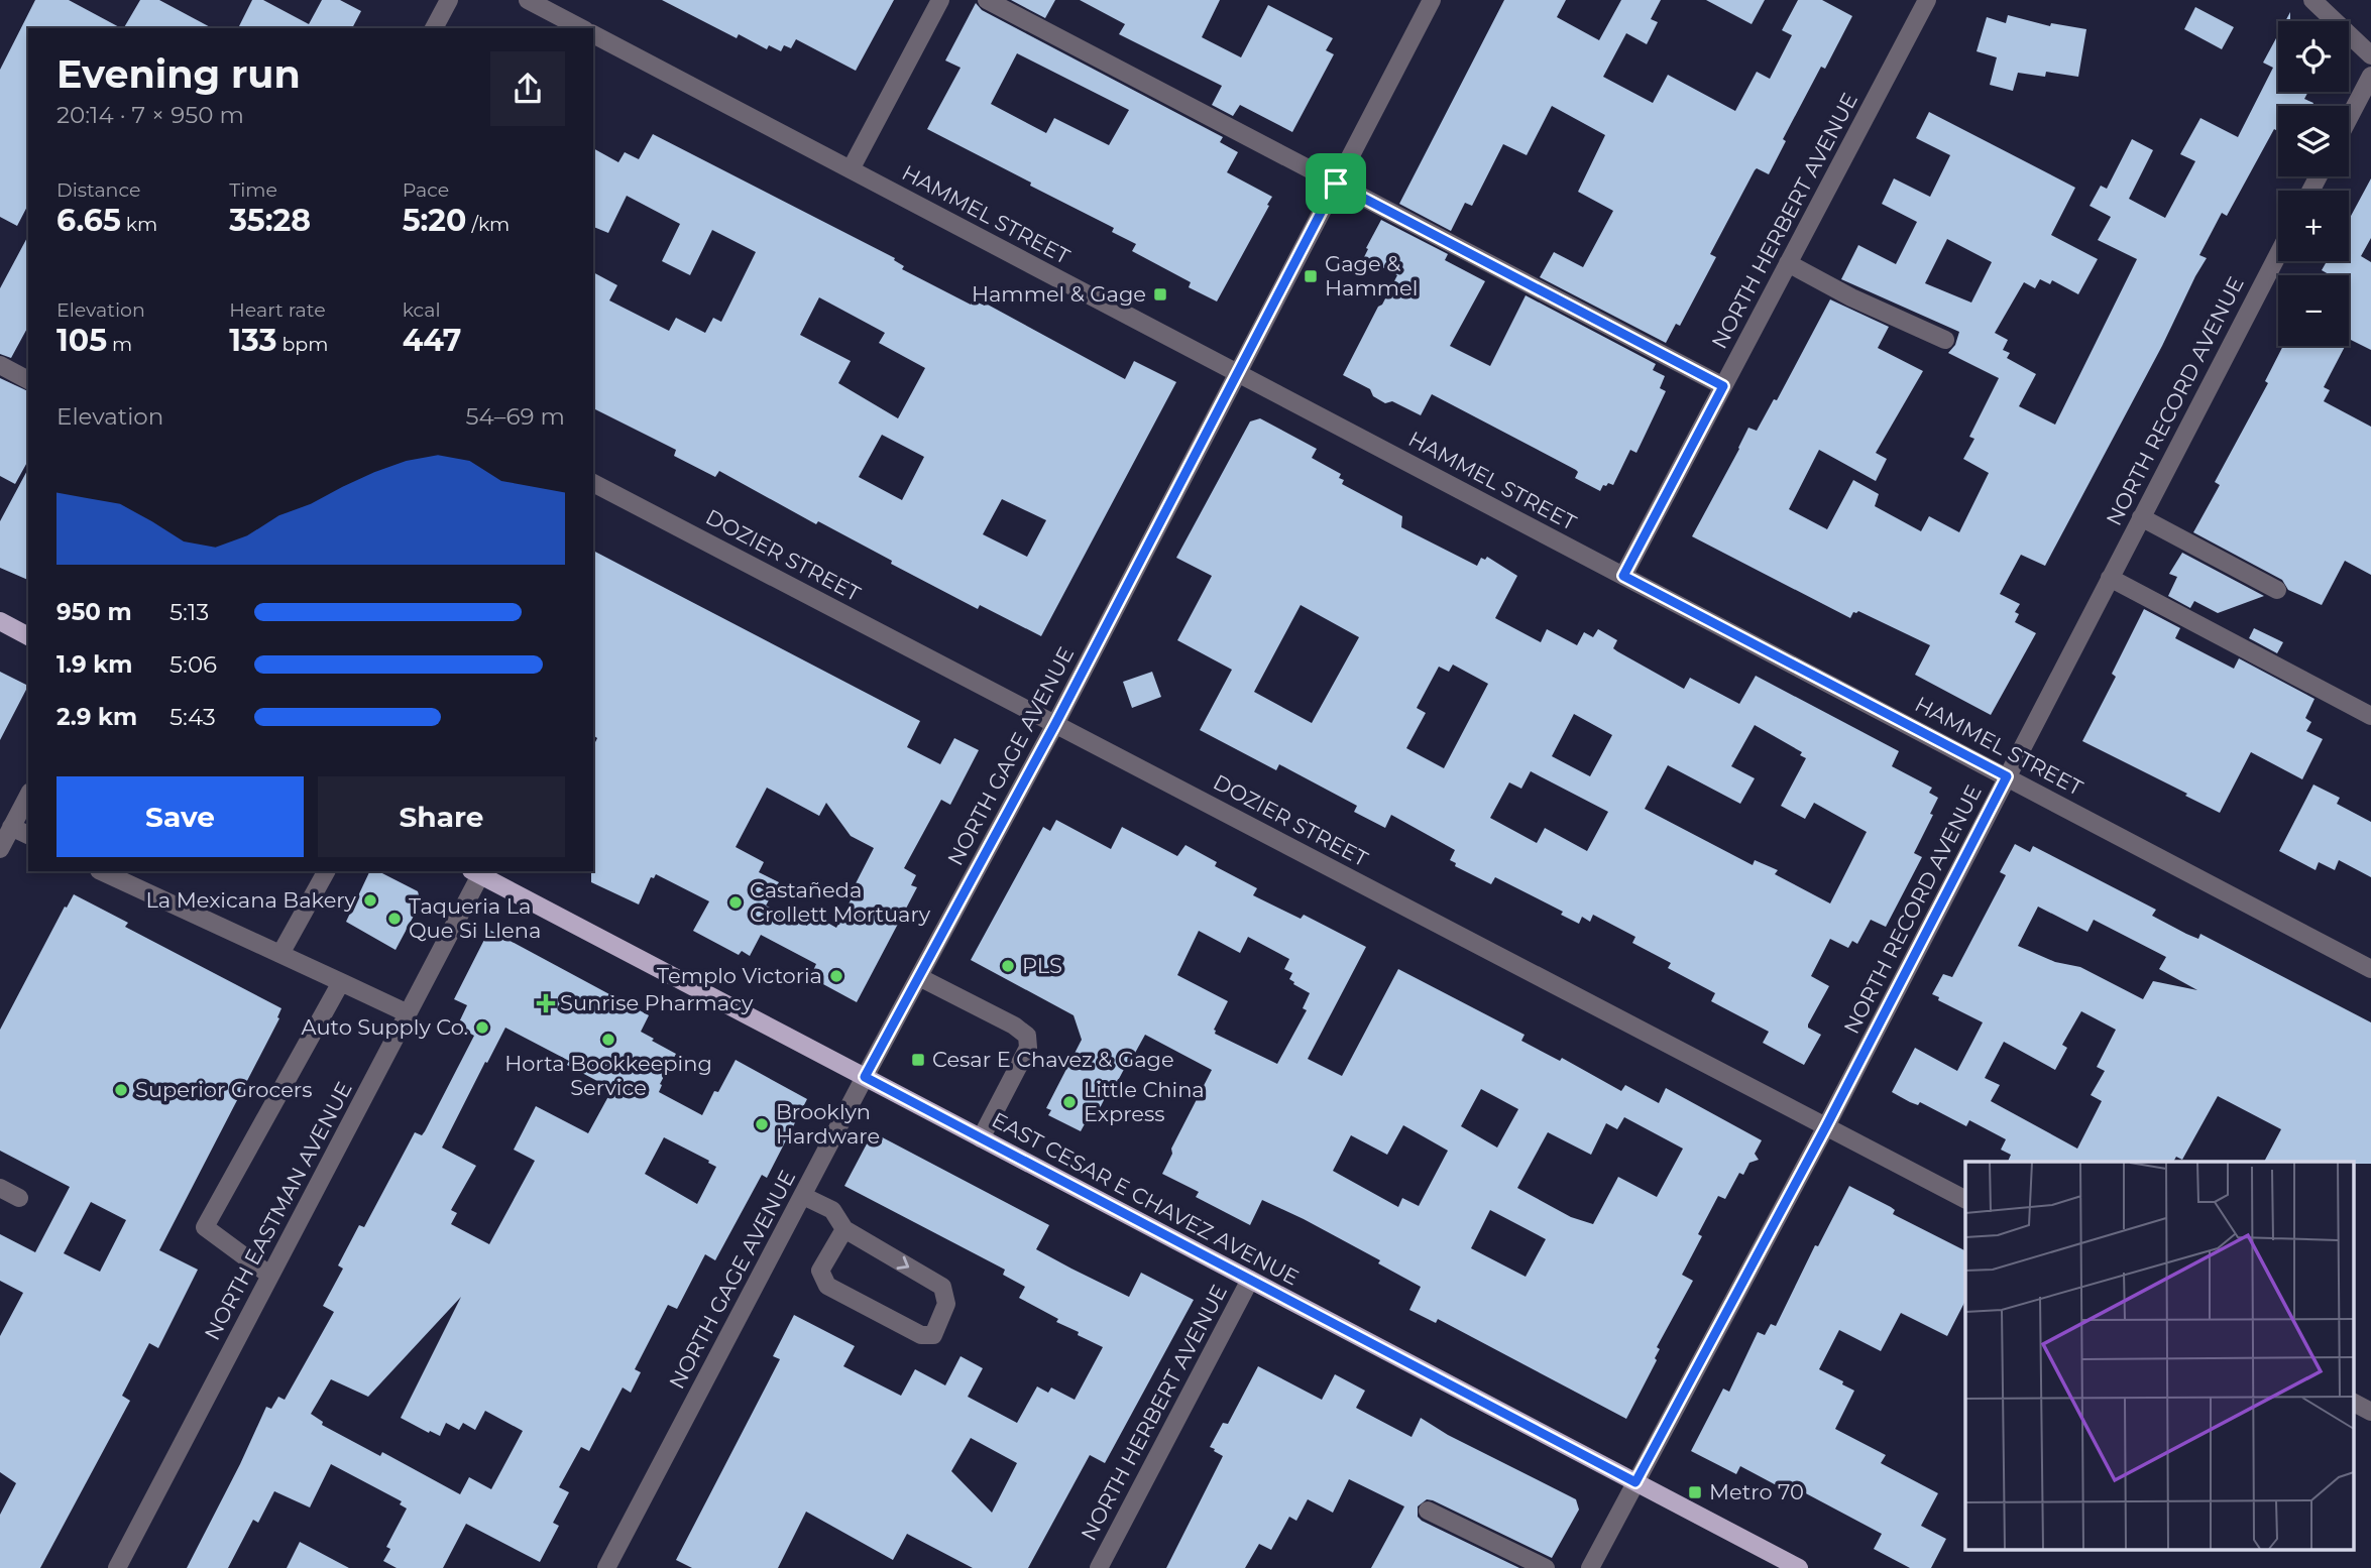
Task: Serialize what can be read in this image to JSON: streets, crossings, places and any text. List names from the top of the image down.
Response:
{
  "streets": {
    "main road": ["EAST CESAR E CHAVEZ AVENUE"],
    "street": [
      "HAMMEL STREET",
      "NORTH HERBERT AVENUE",
      "NORTH RECORD AVENUE",
      "DOZIER STREET",
      "NORTH GAGE AVENUE",
      "NORTH EASTMAN AVENUE"
    ]
  },
  "crossings": [
    ["HAMMEL STREET", "NORTH HERBERT AVENUE"],
    ["HAMMEL STREET", "NORTH RECORD AVENUE"],
    ["HAMMEL STREET", "NORTH GAGE AVENUE"],
    ["NORTH HERBERT AVENUE", "EAST CESAR E CHAVEZ AVENUE"],
    ["NORTH RECORD AVENUE", "DOZIER STREET"],
    ["NORTH RECORD AVENUE", "EAST CESAR E CHAVEZ AVENUE"],
    ["DOZIER STREET", "NORTH GAGE AVENUE"],
    ["NORTH GAGE AVENUE", "EAST CESAR E CHAVEZ AVENUE"],
    ["EAST CESAR E CHAVEZ AVENUE", "NORTH EASTMAN AVENUE"]
  ],
  "places": {
    "transit": [
      "Gage & Hammel",
      "Hammel & Gage",
      "Cesar E Chavez & Gage",
      "Metro 70"
    ],
    "other": [
      "La Mexicana Bakery",
      "Castañeda Crollett Mortuary",
      "Taqueria La Que Si Llena",
      "PLS",
      "Templo Victoria",
      "Auto Supply Co.",
      "Horta Bookkeeping Service",
      "Superior Grocers",
      "Little China Express",
      "Brooklyn Hardware"
    ],
    "health": ["Sunrise Pharmacy"]
  },
  "page": {
    "map_buttons": ["+", "−"],
    "heading": ["Evening run", "20:14 · 7 × 950 m"],
    "stats": [
      ["Distance", "6.65 km"],
      ["Time", "35:28"],
      ["Pace", "5:20 /km"],
      ["Elevation", "105 m"],
      ["Heart rate", "133 bpm"],
      ["kcal", "447"]
    ],
    "chart": ["Elevation", "54–69 m"],
    "list": [
      {
        "name": "950 m",
        "note": "5:13"
      },
      {
        "name": "1.9 km",
        "note": "5:06"
      },
      {
        "name": "2.9 km",
        "note": "5:43"
      }
    ],
    "buttons": ["Save", "Share"]
  }
}
